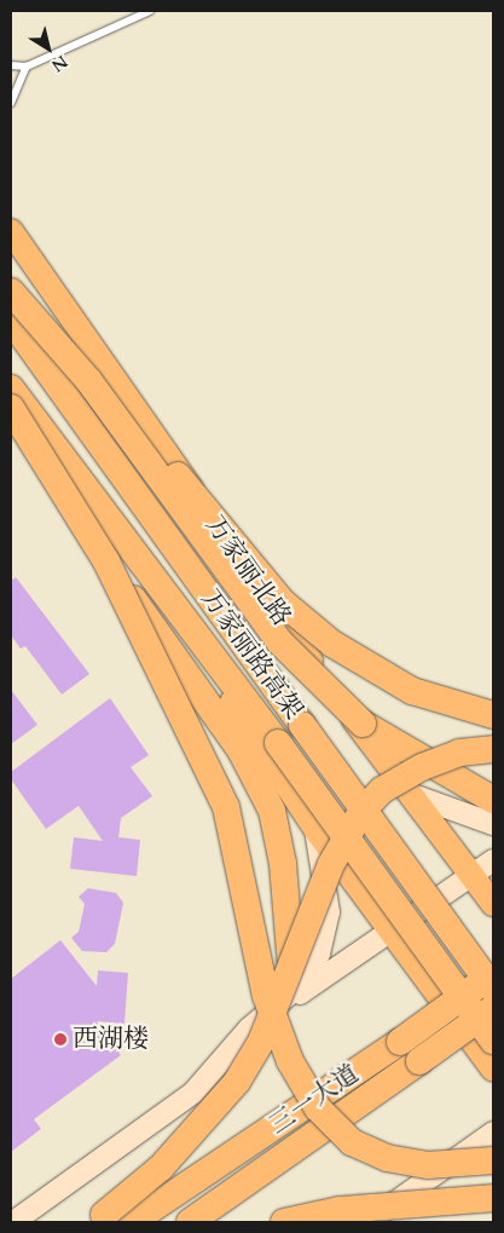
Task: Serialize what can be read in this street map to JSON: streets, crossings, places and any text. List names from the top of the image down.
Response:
{
  "streets": {
    "highway": ["万家丽路高架", "三一大道"],
    "main road": ["万家丽北路"]
  },
  "places": ["西湖楼"],
  "north": "bottom right"
}
